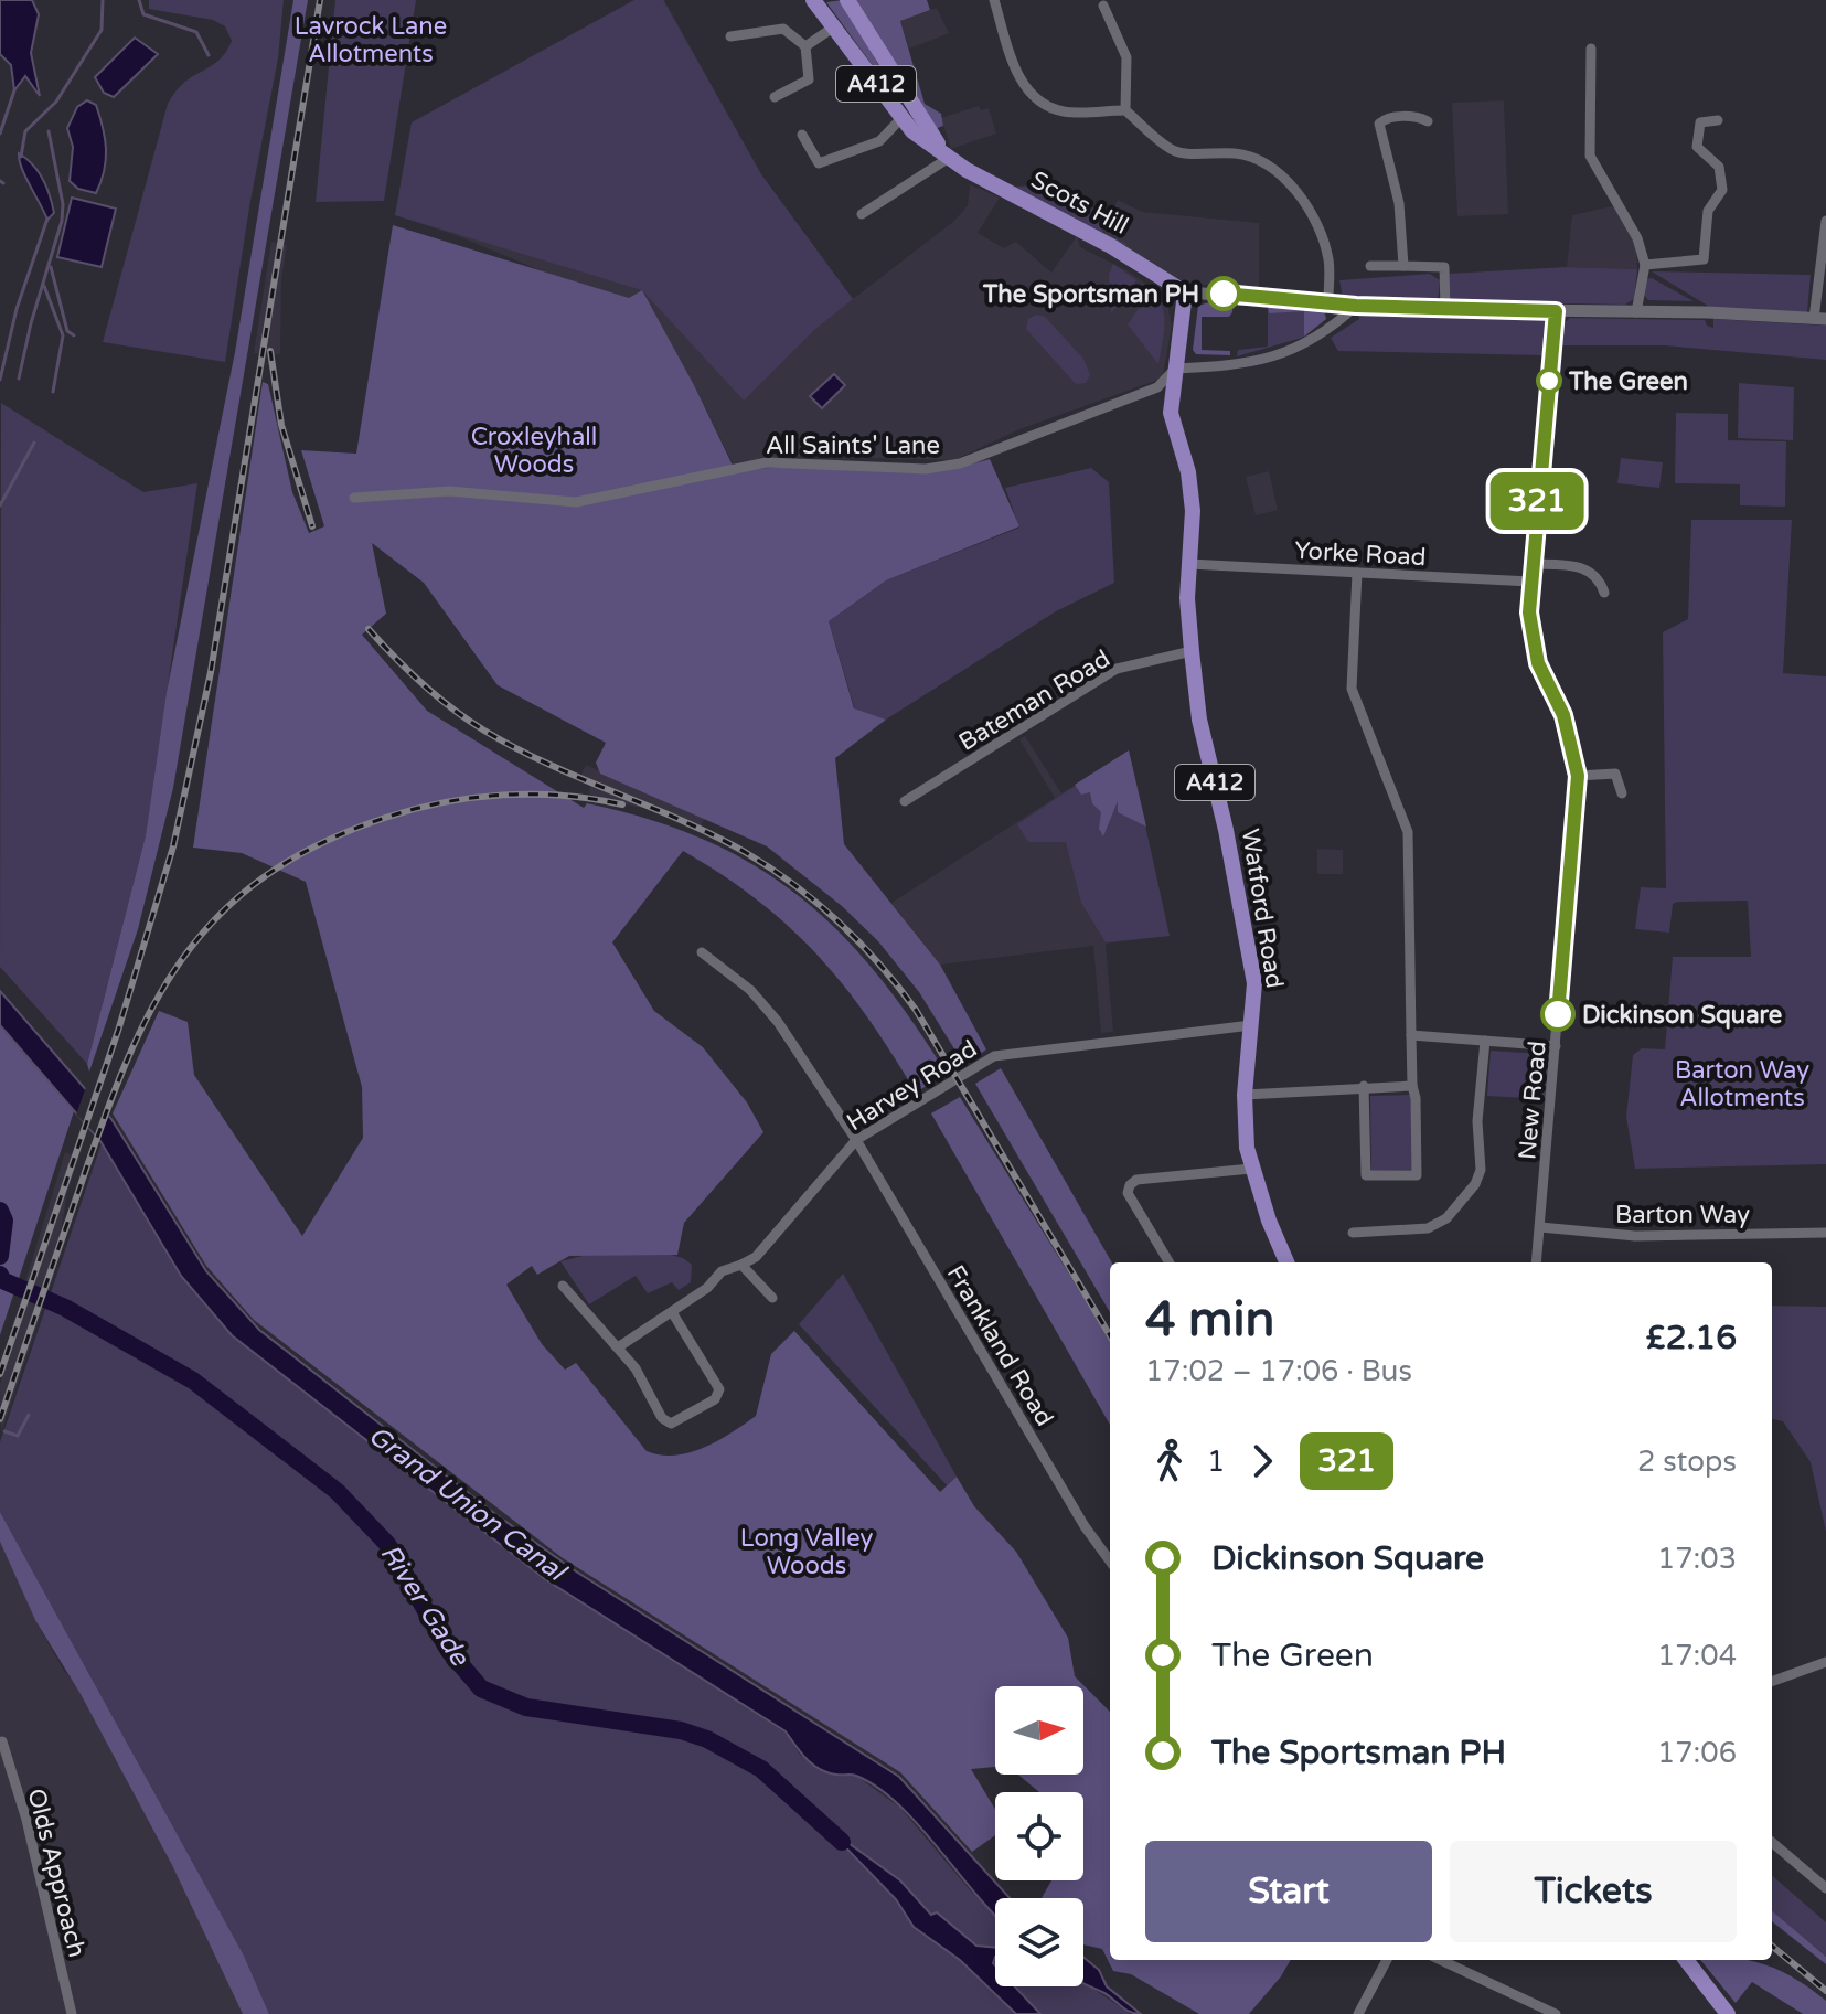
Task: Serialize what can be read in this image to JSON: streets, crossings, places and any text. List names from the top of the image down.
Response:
{
  "streets": {
    "main road": ["A412", "Scots Hill", "Watford Road"],
    "street": [
      "All Saints' Lane",
      "Yorke Road",
      "Bateman Road",
      "Harvey Road",
      "New Road",
      "Barton Way",
      "Frankland Road",
      "Olds Approach"
    ]
  },
  "crossings": [
    ["Scots Hill", "Watford Road"],
    ["All Saints' Lane", "Watford Road"],
    ["Yorke Road", "Watford Road"],
    ["Yorke Road", "New Road"],
    ["Bateman Road", "Watford Road"],
    ["Watford Road", "Harvey Road"],
    ["Harvey Road", "Frankland Road"],
    ["New Road", "Barton Way"]
  ],
  "water": ["Grand Union Canal", "River Gade"],
  "parks": [
    "Lavrock Lane Allotments",
    "Croxleyhall Woods",
    "Barton Way Allotments",
    "Long Valley Woods"
  ],
  "places": ["The Sportsman PH", "The Green", "Dickinson Square"],
  "lines": ["bus line 321"],
  "north": "right",
  "page": {
    "on_map": "321",
    "heading": ["4 min", "17:02 – 17:06 · Bus", "£2.16"],
    "legs": ["1", "321", "2 stops"],
    "list": [
      {
        "name": "Dickinson Square",
        "value": "17:03"
      },
      {
        "name": "The Green",
        "value": "17:04"
      },
      {
        "name": "The Sportsman PH",
        "value": "17:06"
      }
    ],
    "buttons": ["Start", "Tickets"]
  }
}
